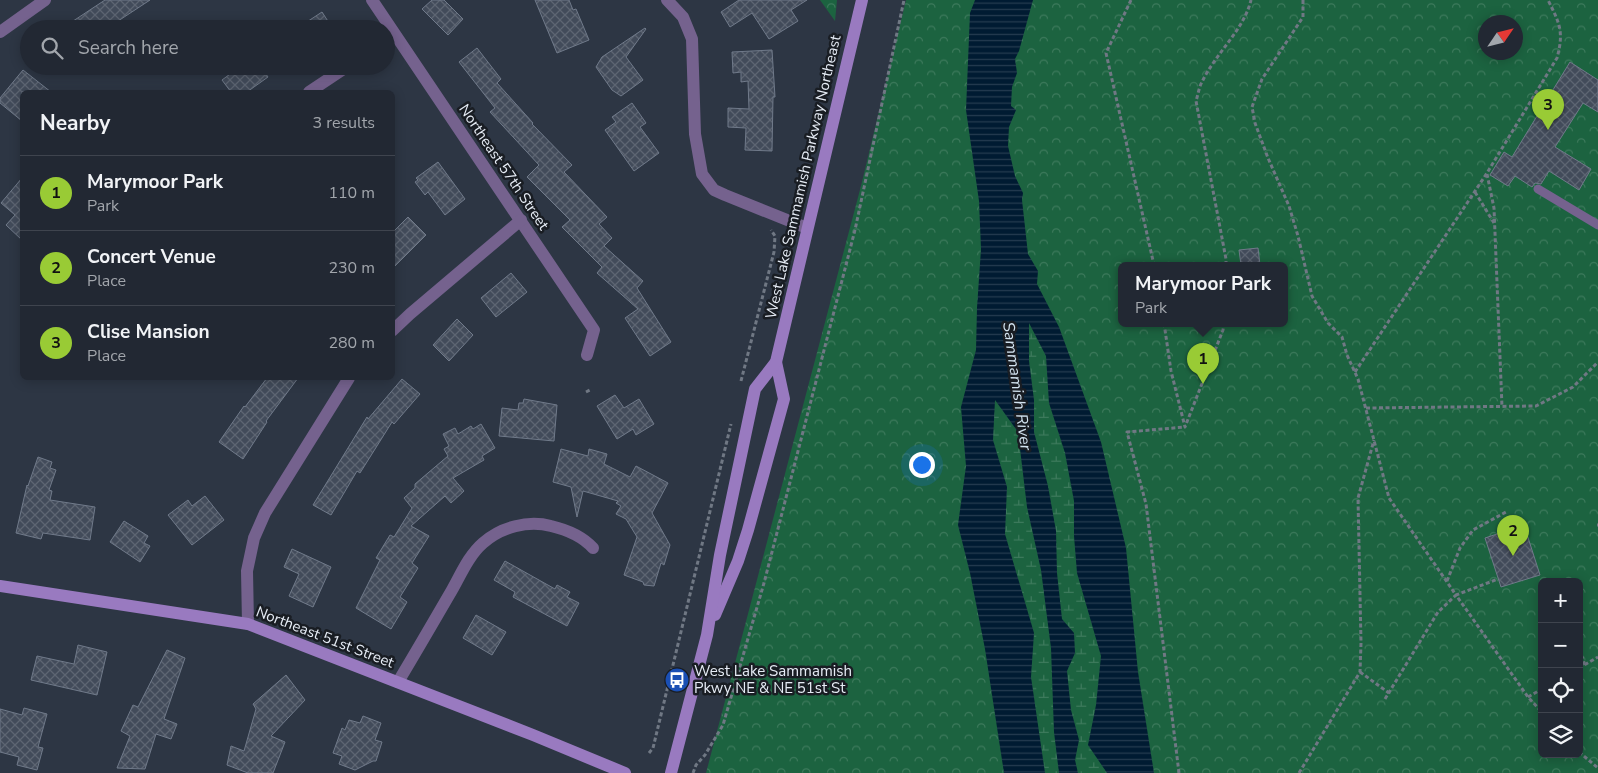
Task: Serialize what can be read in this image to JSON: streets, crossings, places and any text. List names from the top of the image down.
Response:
{
  "streets": {
    "main road": ["West Lake Sammamish Parkway Northeast", "Northeast 51st Street"],
    "street": ["Northeast 57th Street"]
  },
  "water": ["Sammamish River"],
  "places": {
    "bus stop": ["West Lake Sammamish Pkwy NE & NE 51st St"]
  },
  "north": "top right",
  "page": {
    "search": "Search here",
    "pins": ["3", "1", "2"],
    "heading": ["Nearby", "3 results"],
    "list": [
      {
        "mark": "1",
        "name": "Marymoor Park",
        "note": "Park",
        "value": "110 m"
      },
      {
        "mark": "2",
        "name": "Concert Venue",
        "note": "Place",
        "value": "230 m"
      },
      {
        "mark": "3",
        "name": "Clise Mansion",
        "note": "Place",
        "value": "280 m"
      }
    ],
    "popup": ["Marymoor Park", "Park"],
    "map_buttons": ["+", "−"]
  }
}
